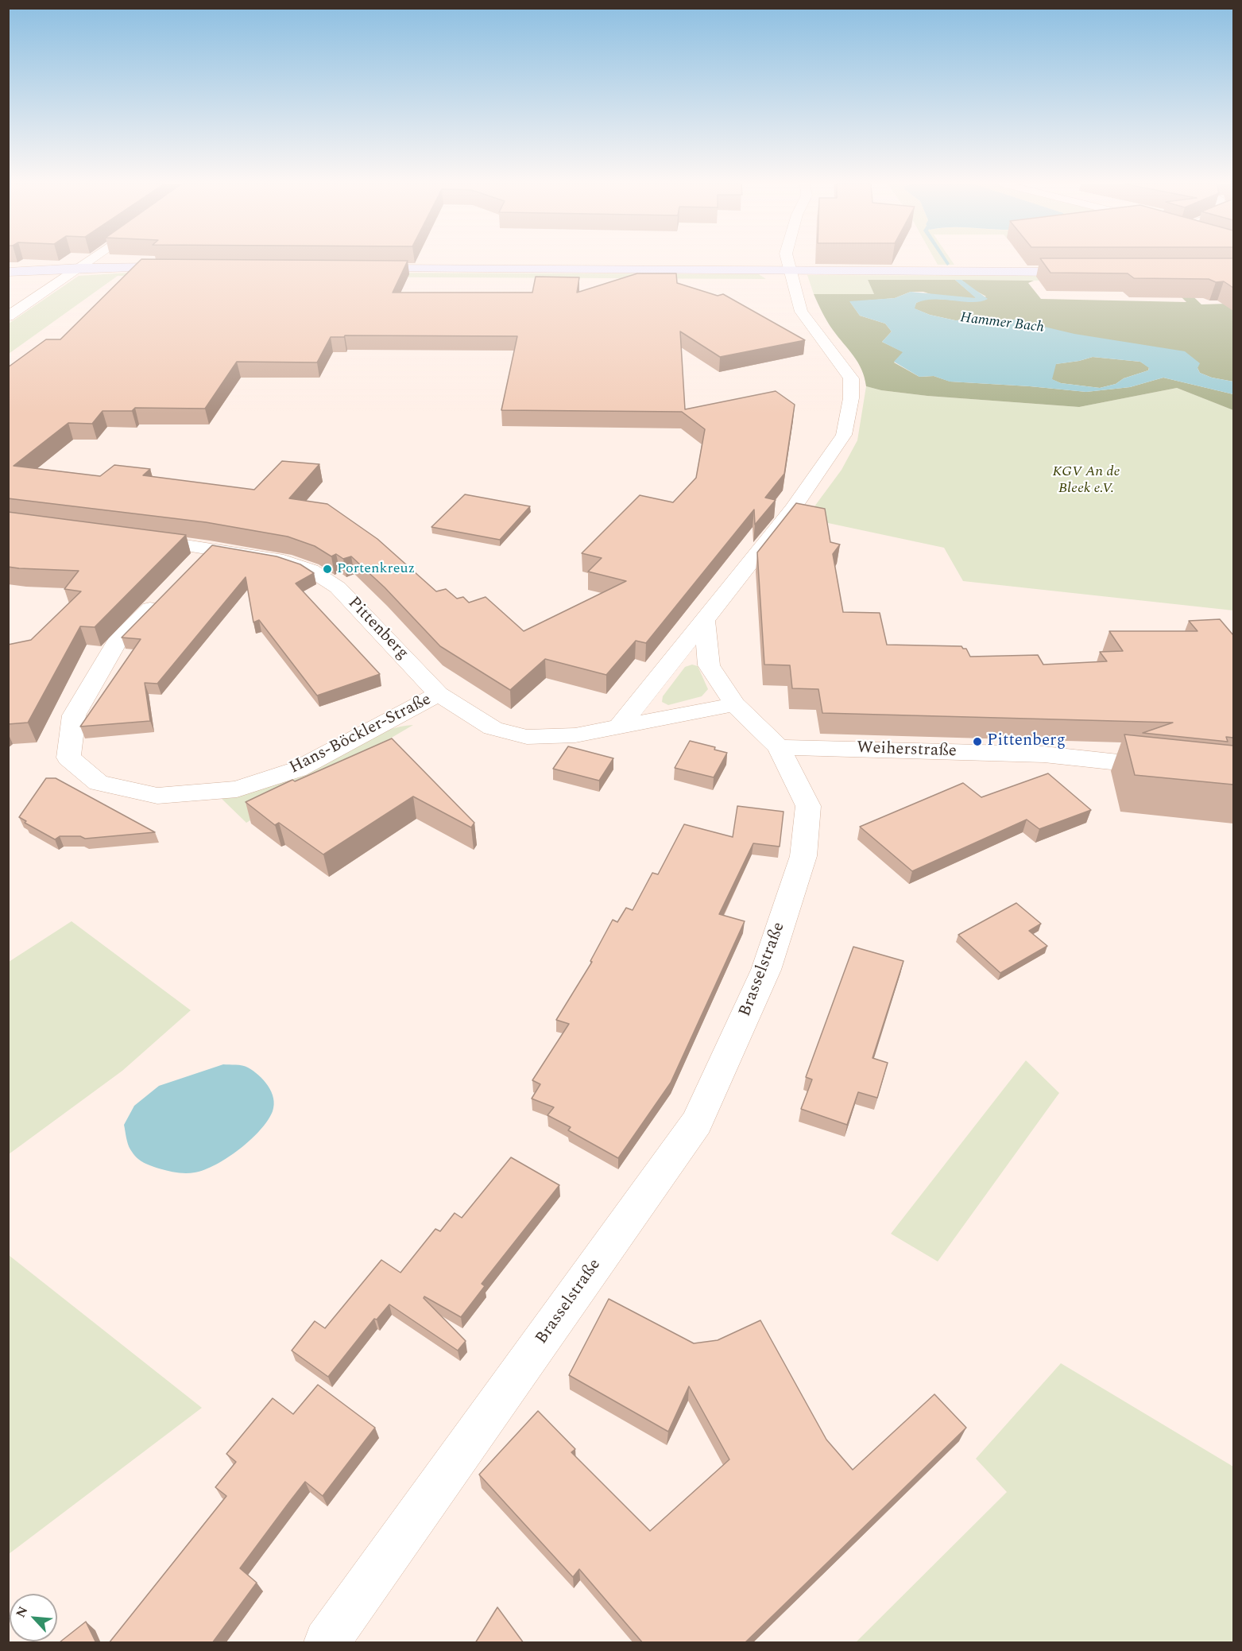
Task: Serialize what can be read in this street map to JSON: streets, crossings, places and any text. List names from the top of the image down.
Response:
{
  "streets": {
    "street": [
      "Pittenberg",
      "Hans-Böckler-Straße",
      "Weiherstraße",
      "Brasselstraße"
    ]
  },
  "crossings": [
    ["Pittenberg", "Hans-Böckler-Straße"],
    ["Pittenberg", "Brasselstraße"],
    ["Weiherstraße", "Brasselstraße"]
  ],
  "water": ["Hammer Bach"],
  "parks": ["KGV An de Bleek e.V."],
  "places": ["Portenkreuz", "Pittenberg"],
  "north": "top left"
}
